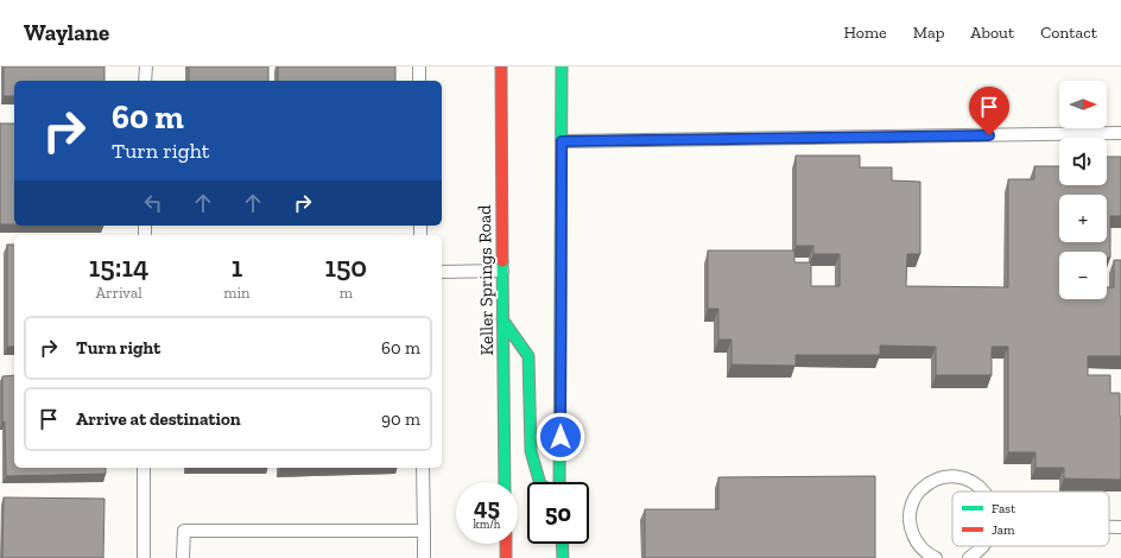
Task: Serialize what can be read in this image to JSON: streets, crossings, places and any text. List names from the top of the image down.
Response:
{
  "streets": {
    "main road": ["Keller Springs Road"]
  },
  "legend": ["Fast", "Jam"],
  "north": "right",
  "page": {
    "header": "Waylane",
    "nav": [
      "Home",
      "Map",
      "About",
      "Contact"
    ],
    "map_buttons": ["+", "−"],
    "turn": ["60 m", "Turn right"],
    "eta": [
      "15:14",
      "Arrival",
      "1",
      "min",
      "150",
      "m"
    ],
    "list": [
      {
        "name": "Turn right",
        "value": "60 m"
      },
      {
        "name": "Arrive at destination",
        "value": "90 m"
      }
    ],
    "speed": "45 km/h",
    "limit": "50"
  }
}
